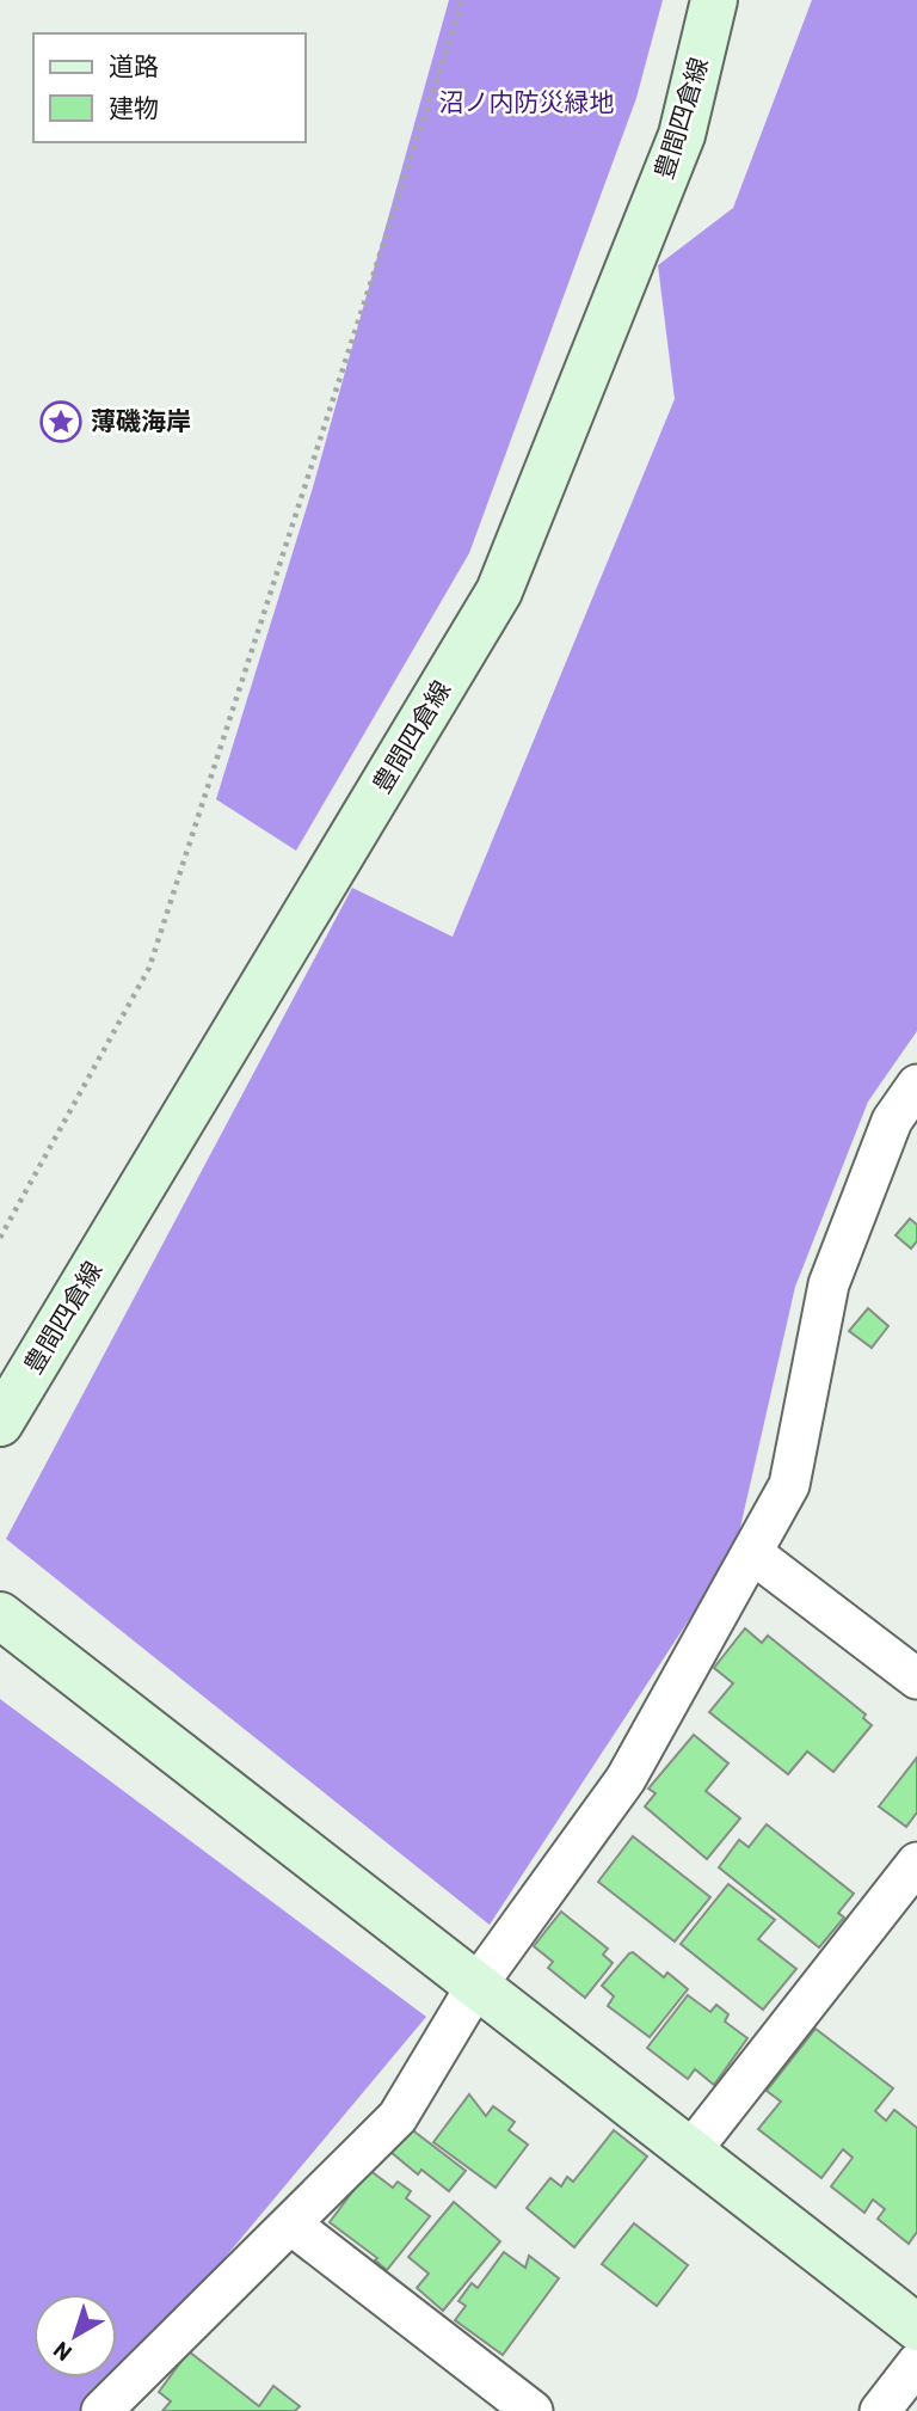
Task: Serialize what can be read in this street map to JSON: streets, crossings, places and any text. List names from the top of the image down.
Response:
{
  "streets": {
    "main road": ["豊間四倉線"]
  },
  "parks": ["沼ノ内防災緑地"],
  "places": {
    "place": ["薄磯海岸"]
  },
  "legend": ["道路", "建物"],
  "north": "bottom left"
}
